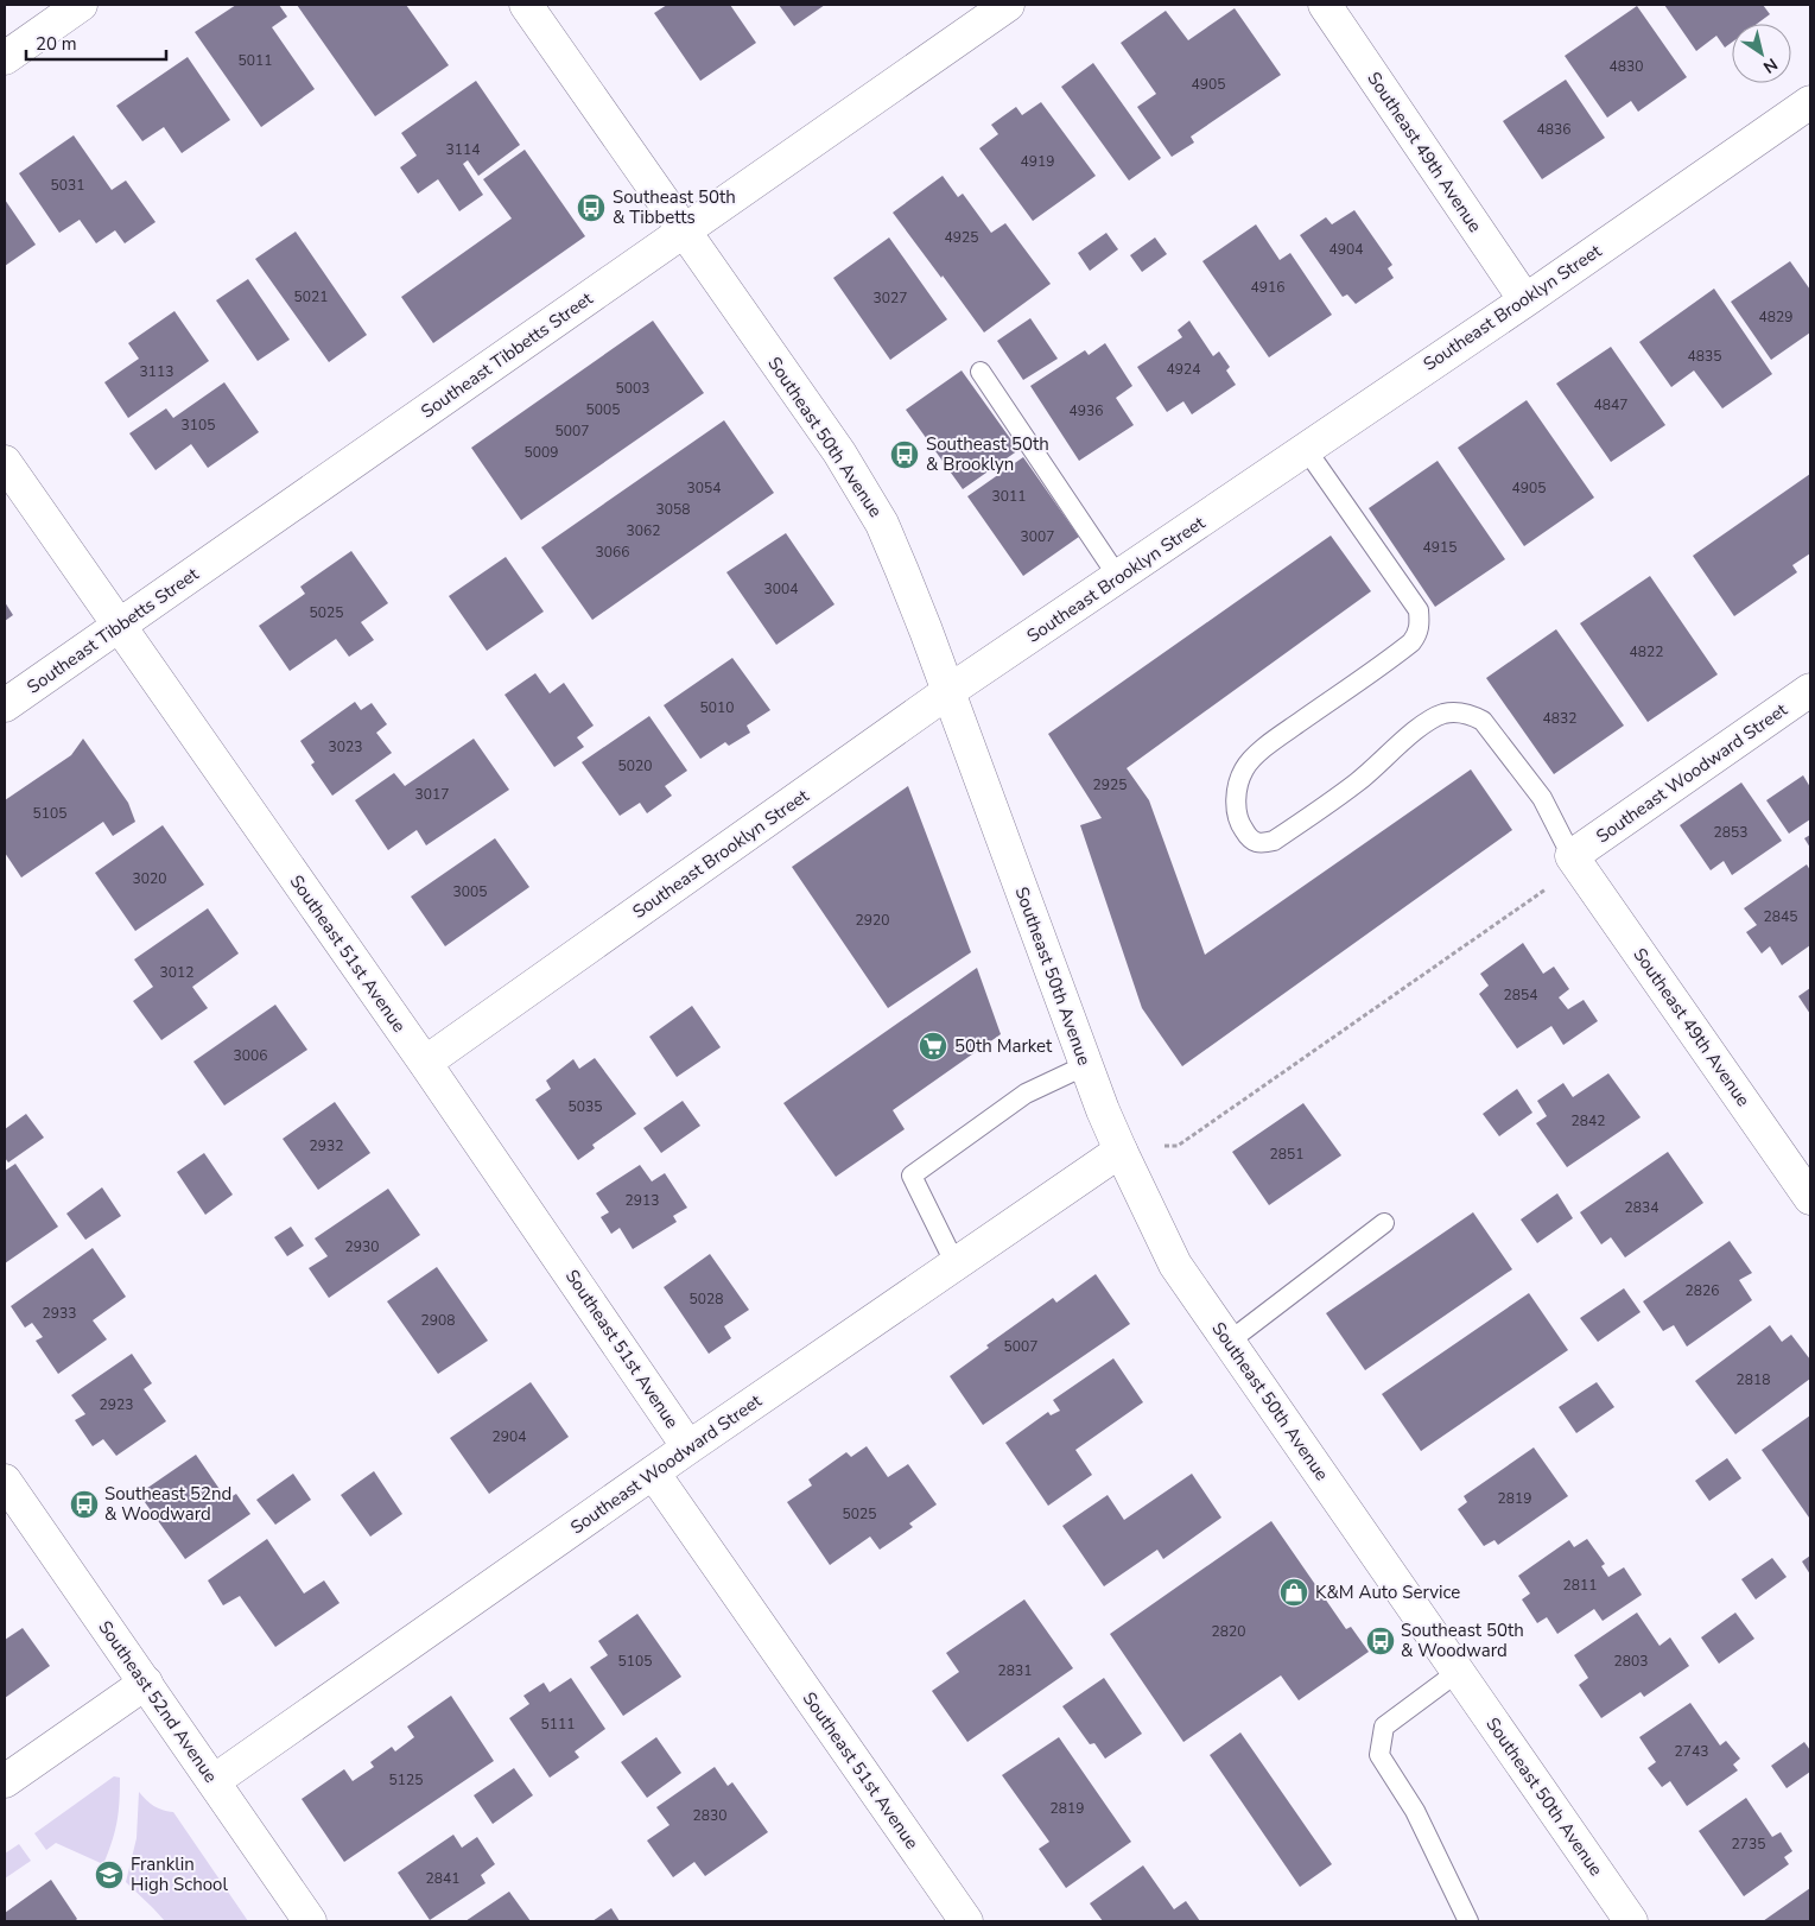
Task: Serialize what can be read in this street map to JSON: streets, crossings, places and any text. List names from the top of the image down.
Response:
{
  "streets": {
    "street": [
      "Southeast 49th Avenue",
      "Southeast Brooklyn Street",
      "Southeast Tibbetts Street",
      "Southeast 50th Avenue",
      "Southeast Woodward Street",
      "Southeast 51st Avenue",
      "Southeast 52nd Avenue"
    ]
  },
  "crossings": [
    ["Southeast 49th Avenue", "Southeast Brooklyn Street"],
    ["Southeast 49th Avenue", "Southeast Woodward Street"],
    ["Southeast Brooklyn Street", "Southeast 50th Avenue"],
    ["Southeast Brooklyn Street", "Southeast 51st Avenue"],
    ["Southeast Tibbetts Street", "Southeast 50th Avenue"],
    ["Southeast Tibbetts Street", "Southeast 51st Avenue"],
    ["Southeast 50th Avenue", "Southeast Woodward Street"],
    ["Southeast Woodward Street", "Southeast 51st Avenue"],
    ["Southeast Woodward Street", "Southeast 52nd Avenue"]
  ],
  "places": {
    "bus stop": [
      "Southeast 50th & Tibbetts",
      "Southeast 50th & Brooklyn",
      "Southeast 52nd & Woodward",
      "Southeast 50th & Woodward"
    ],
    "supermarket": ["50th Market"],
    "shop": ["K&M Auto Service"],
    "school or university": ["Franklin High School"]
  },
  "house_numbers": [
    "5011",
    "4830",
    "4905",
    "4836",
    "3114",
    "4919",
    "5031",
    "4925",
    "4904",
    "4916",
    "5021",
    "3027",
    "4829",
    "4835",
    "4924",
    "3113",
    "5003",
    "4847",
    "5005",
    "4936",
    "3105",
    "5007",
    "5009",
    "3054",
    "4905",
    "3011",
    "3058",
    "3062",
    "3007",
    "4915",
    "3066",
    "3004",
    "5025",
    "4822",
    "5010",
    "4832",
    "3023",
    "5020",
    "2925",
    "3017",
    "5105",
    "2853",
    "3020",
    "3005",
    "2845",
    "2920",
    "3012",
    "2854",
    "3006",
    "5035",
    "2842",
    "2932",
    "2851",
    "2913",
    "2834",
    "2930",
    "2826",
    "5028",
    "2933",
    "2908",
    "5007",
    "2818",
    "2923",
    "2904",
    "2819",
    "5025",
    "2811",
    "2820",
    "5105",
    "2803",
    "2831",
    "5111",
    "2743",
    "5125",
    "2819",
    "2830",
    "2735",
    "2841"
  ],
  "scale_bar": "20 m",
  "north": "bottom right"
}
